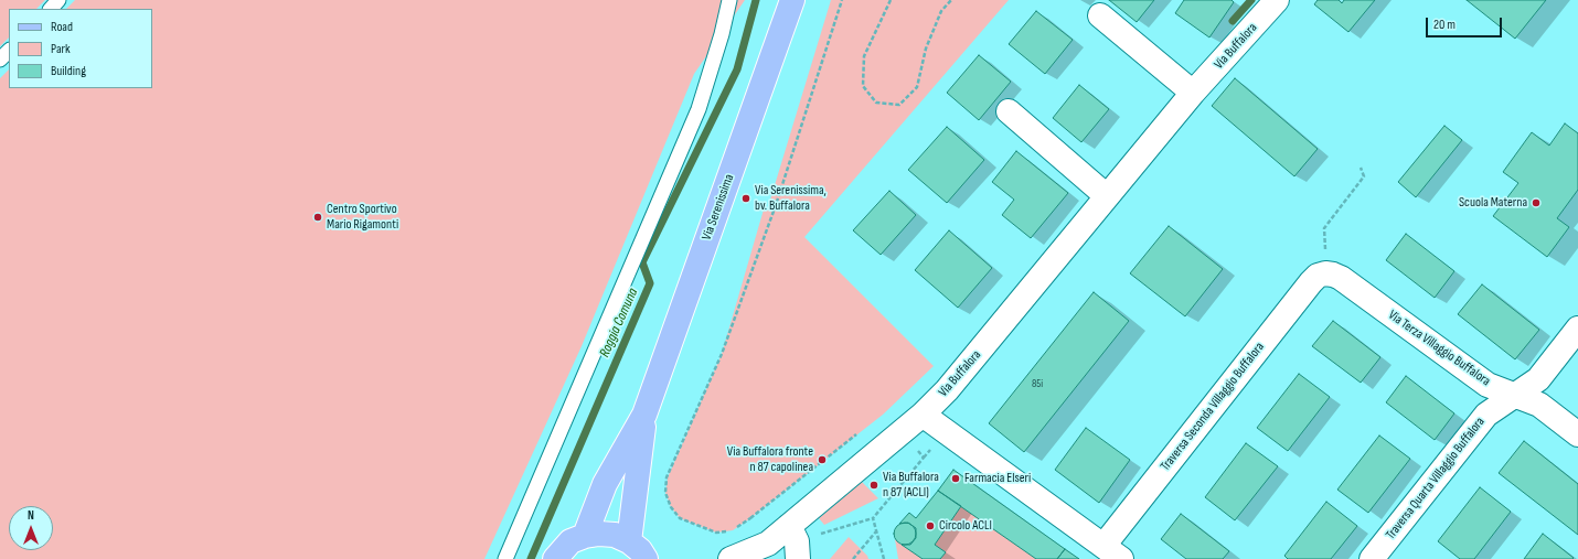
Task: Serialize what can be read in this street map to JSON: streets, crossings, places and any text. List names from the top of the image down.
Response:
{
  "streets": {
    "main road": ["Via Serenissima"],
    "street": [
      "Via Buffalora",
      "Via Terza Villaggio Buffalora",
      "Traversa Seconda Villaggio Buffalora",
      "Traversa Quarta Villaggio Buffalora"
    ]
  },
  "crossings": [
    ["Via Terza Villaggio Buffalora", "Traversa Seconda Villaggio Buffalora"],
    ["Via Terza Villaggio Buffalora", "Traversa Quarta Villaggio Buffalora"]
  ],
  "water": ["Roggia Comuna"],
  "places": [
    "Via Serenissima, bv. Buffalora",
    "Scuola Materna",
    "Centro Sportivo Mario Rigamonti",
    "Via Buffalora fronte n 87 capolinea",
    "Farmacia Elseri",
    "Via Buffalora n 87 (ACLI)",
    "Circolo ACLI"
  ],
  "house_numbers": ["85i"],
  "legend": ["Road", "Park", "Building"],
  "scale_bar": "20 m",
  "north": "top"
}
